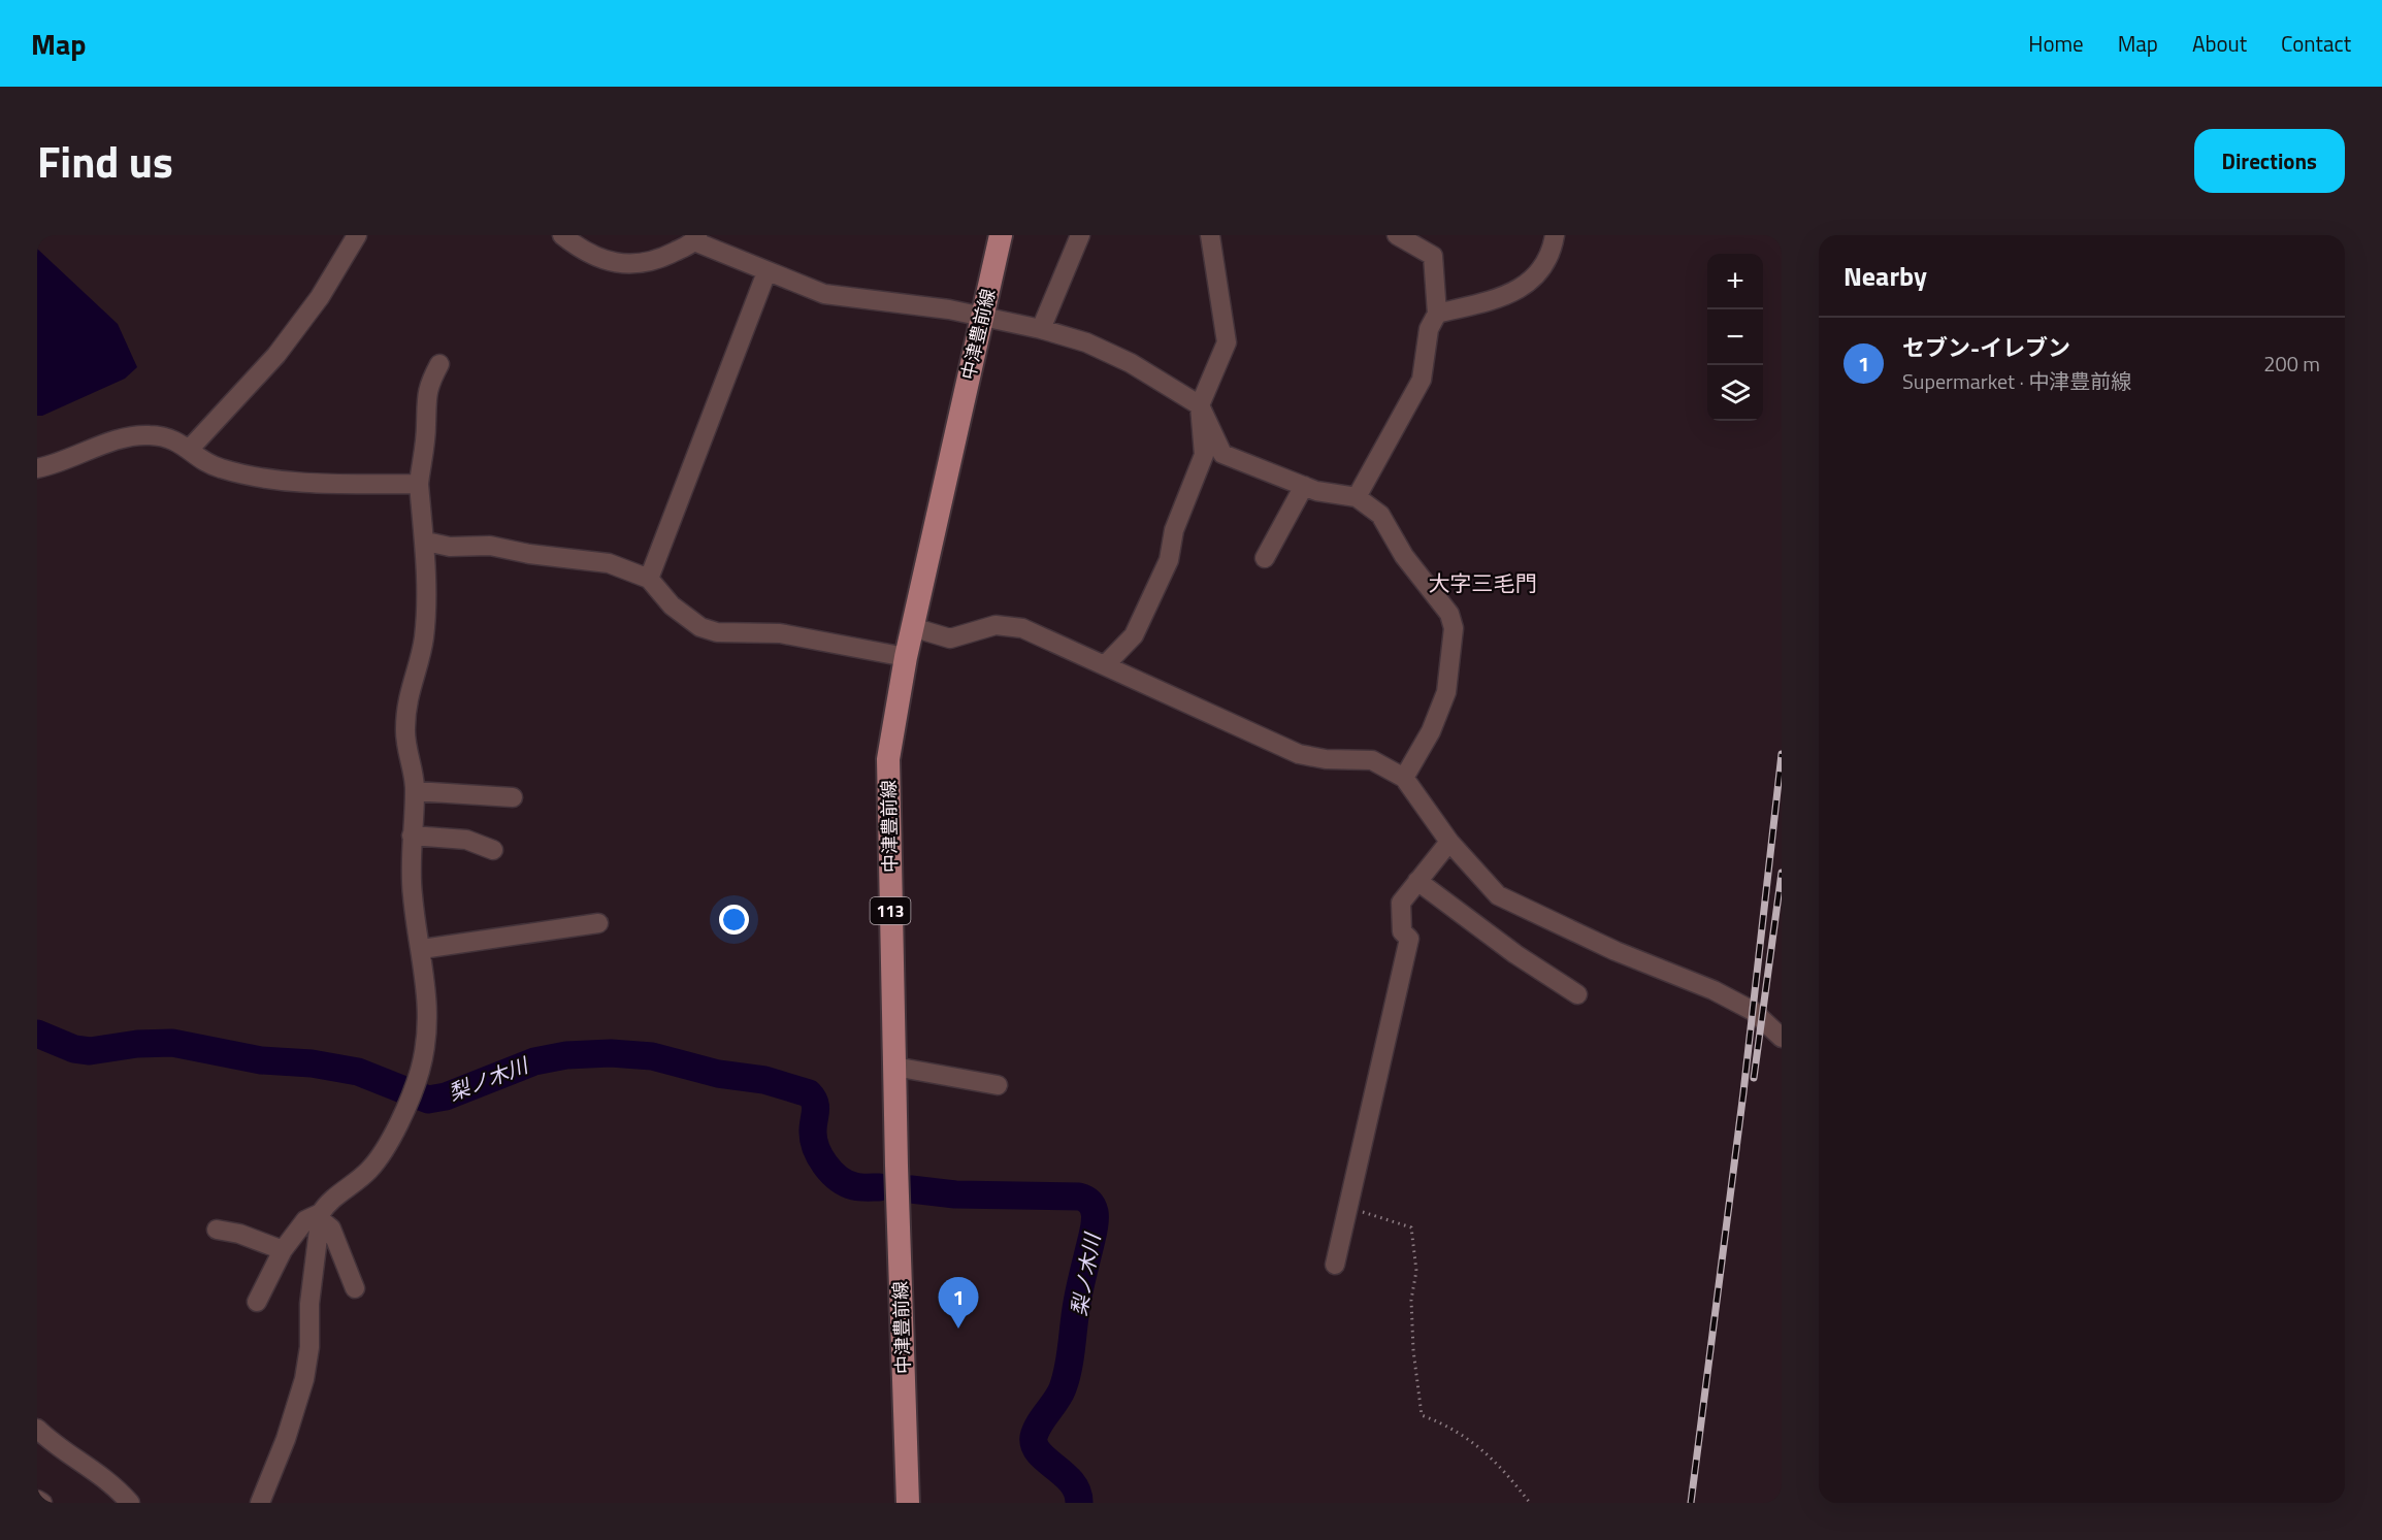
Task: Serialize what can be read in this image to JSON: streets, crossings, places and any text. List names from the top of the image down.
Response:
{
  "streets": {
    "main road": ["中津豊前線", "113"]
  },
  "districts": ["大字三毛門"],
  "water": ["梨ノ木川"],
  "page": {
    "header": "Map",
    "nav": [
      "Home",
      "Map",
      "About",
      "Contact"
    ],
    "title": "Find us",
    "buttons": "Directions",
    "heading": "Nearby",
    "map_buttons": ["+", "−"],
    "list": [
      {
        "mark": "1",
        "name": "セブン-イレブン",
        "note": "Supermarket · 中津豊前線",
        "value": "200 m"
      }
    ],
    "pins": "1"
  }
}
